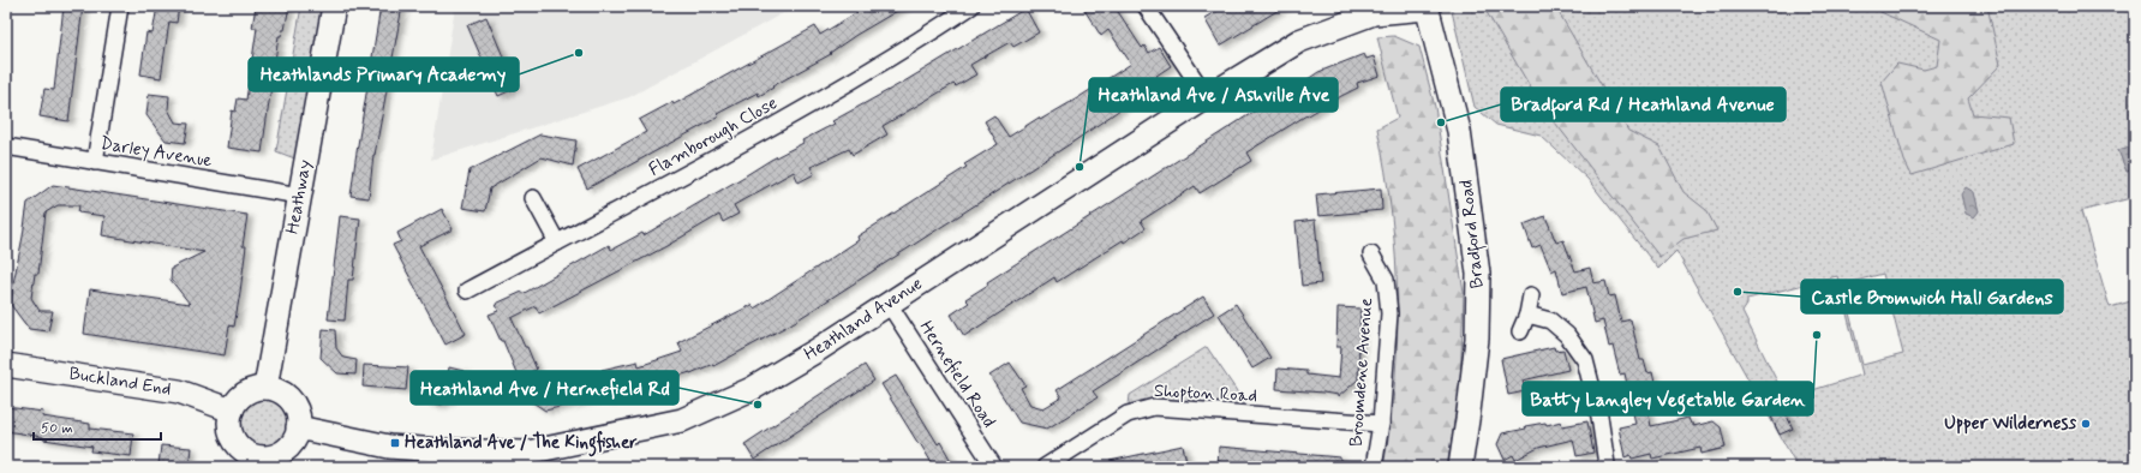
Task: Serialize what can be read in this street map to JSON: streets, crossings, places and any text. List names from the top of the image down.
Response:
{
  "streets": {
    "street": [
      "Flamborough Close",
      "Darley Avenue",
      "Heathway",
      "Bradford Road",
      "Heathland Avenue",
      "Broomdene Avenue",
      "Hernefield Road",
      "Buckland End",
      "Shopton Road"
    ]
  },
  "crossings": [
    ["Darley Avenue", "Heathway"],
    ["Heathway", "Heathland Avenue"],
    ["Heathway", "Buckland End"],
    ["Bradford Road", "Heathland Avenue"],
    ["Heathland Avenue", "Hernefield Road"],
    ["Heathland Avenue", "Buckland End"],
    ["Broomdene Avenue", "Shopton Road"]
  ],
  "places": {
    "other": [
      "Heathlands Primary Academy",
      "Bradford Rd / Heathland Avenue",
      "Heathland Ave / Ashville Ave",
      "Castle Bromwich Hall Gardens",
      "Batty Langley Vegetable Garden",
      "Heathland Ave / Hernefield Rd",
      "Upper Wilderness"
    ],
    "transit": ["Heathland Ave / The Kingfisher"]
  },
  "scale_bar": "50 m"
}
